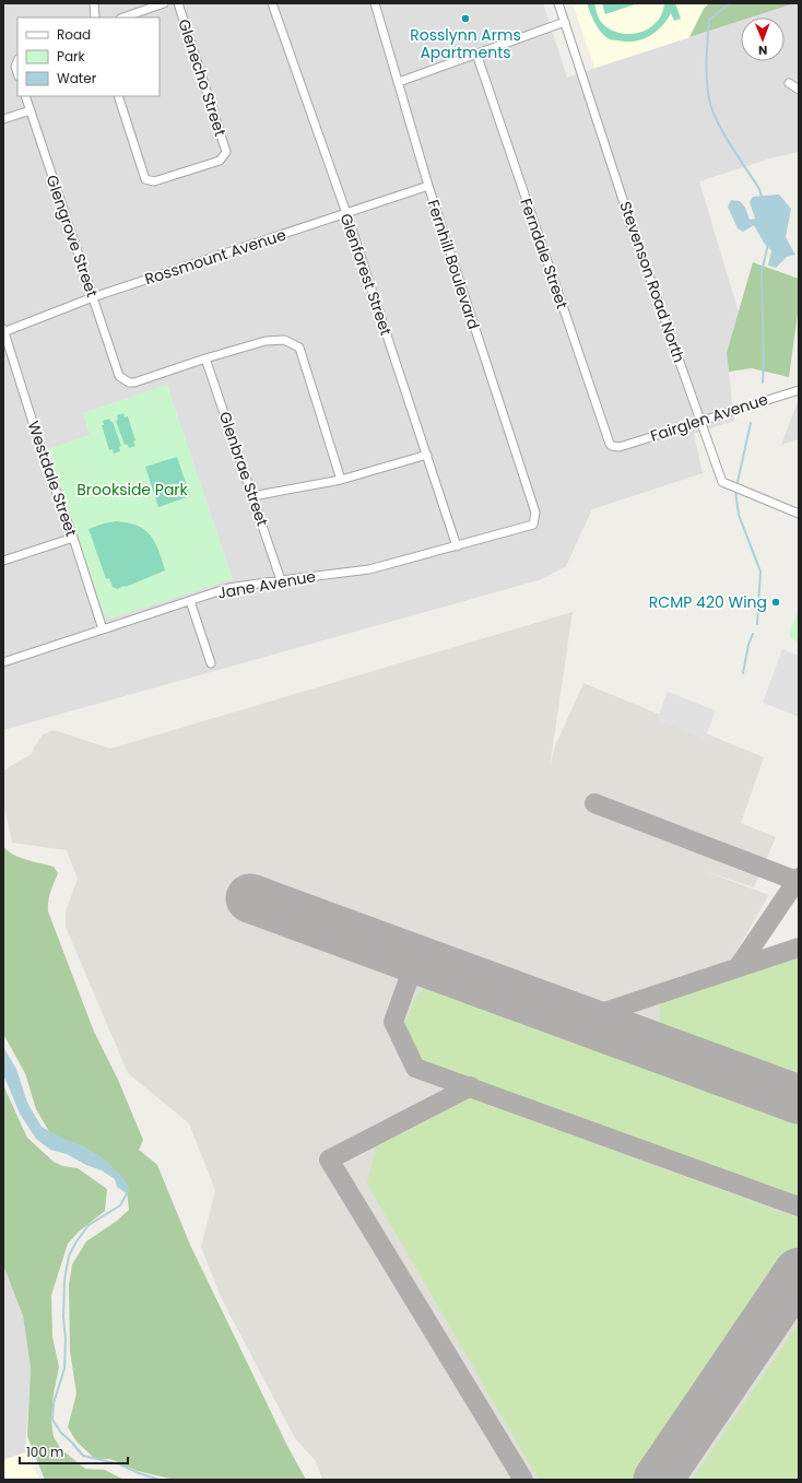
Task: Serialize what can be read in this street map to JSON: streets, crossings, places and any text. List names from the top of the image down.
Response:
{
  "streets": {
    "street": [
      "Glenecho Street",
      "Glengrove Street",
      "Ferndale Street",
      "Rossmount Avenue",
      "Fernhill Boulevard",
      "Glenforest Street",
      "Stevenson Road North",
      "Fairglen Avenue",
      "Glenbrae Street",
      "Westdale Street",
      "Jane Avenue"
    ]
  },
  "crossings": [
    ["Glengrove Street", "Rossmount Avenue"],
    ["Glengrove Street", "Glenbrae Street"],
    ["Ferndale Street", "Fairglen Avenue"],
    ["Rossmount Avenue", "Fernhill Boulevard"],
    ["Rossmount Avenue", "Glenforest Street"],
    ["Rossmount Avenue", "Westdale Street"],
    ["Fernhill Boulevard", "Jane Avenue"],
    ["Glenforest Street", "Jane Avenue"],
    ["Stevenson Road North", "Fairglen Avenue"],
    ["Glenbrae Street", "Jane Avenue"],
    ["Westdale Street", "Jane Avenue"]
  ],
  "parks": ["Brookside Park"],
  "places": ["Rosslynn Arms Apartments", "RCMP 420 Wing"],
  "legend": ["Road", "Park", "Water"],
  "scale_bar": "100 m",
  "north": "bottom"
}
